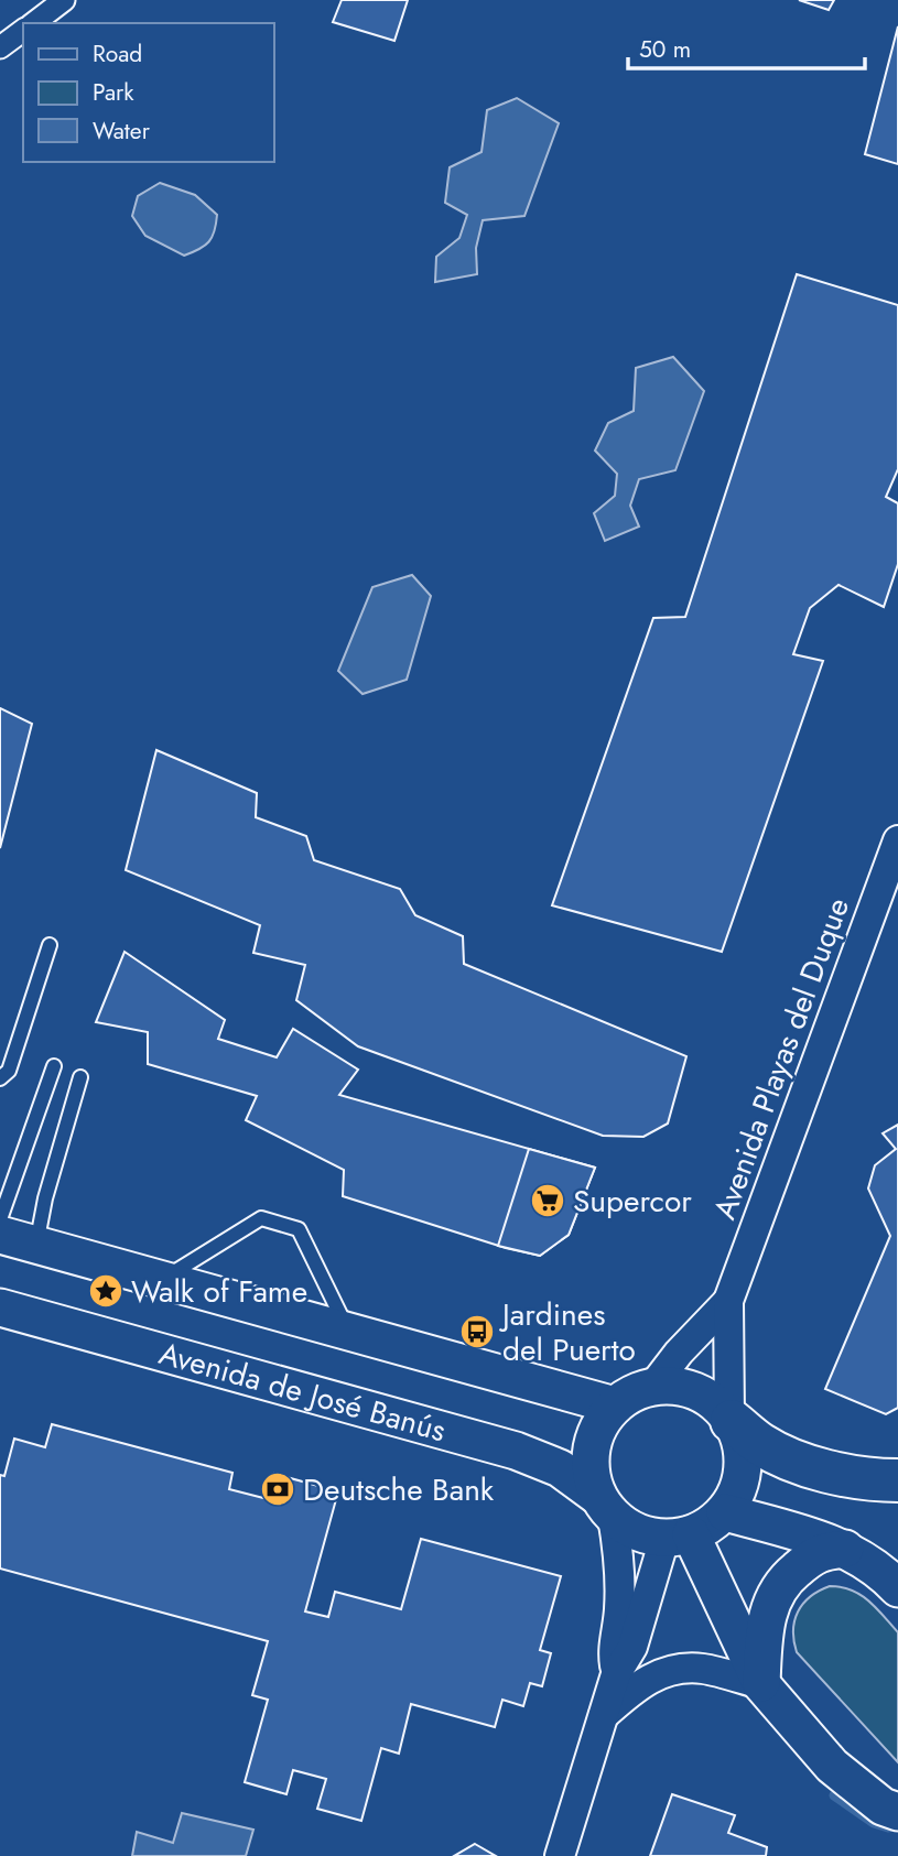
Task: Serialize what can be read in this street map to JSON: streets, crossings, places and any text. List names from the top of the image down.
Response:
{
  "streets": {
    "street": ["Avenida Playas del Duque", "Avenida de José Banús"]
  },
  "crossings": [
    ["Avenida Playas del Duque", "Avenida de José Banús"]
  ],
  "places": {
    "supermarket": ["Supercor"],
    "place": ["Walk of Fame"],
    "bus stop": ["Jardines del Puerto"],
    "bank": ["Deutsche Bank"]
  },
  "legend": ["Road", "Park", "Water"],
  "scale_bar": "50 m"
}
